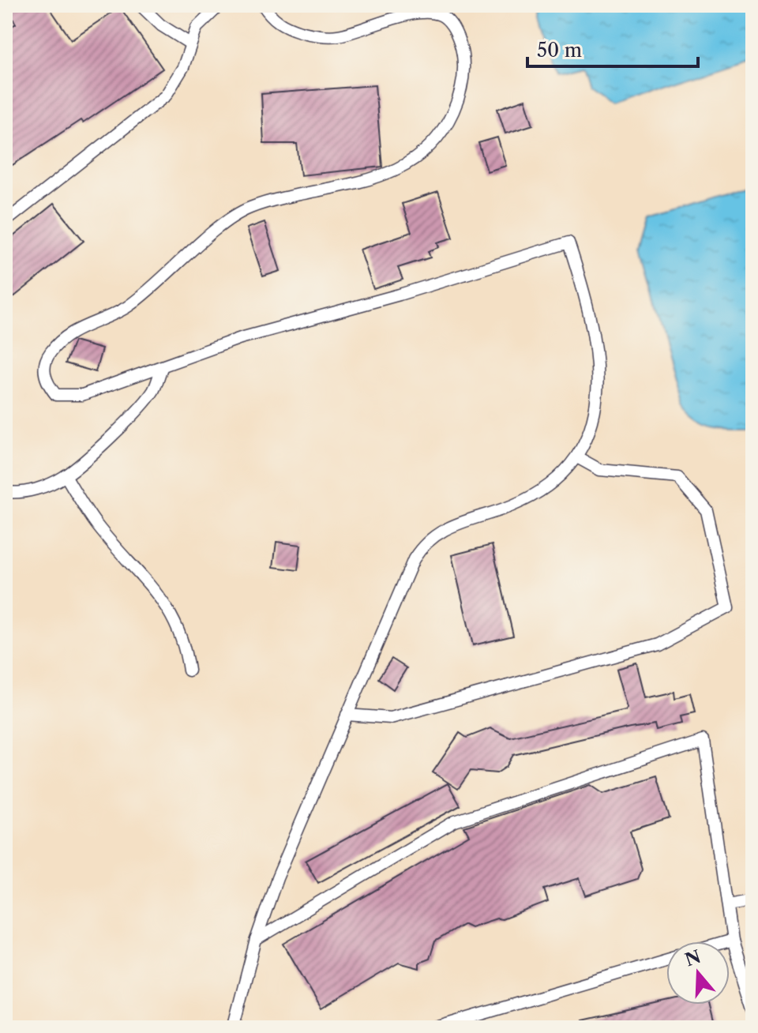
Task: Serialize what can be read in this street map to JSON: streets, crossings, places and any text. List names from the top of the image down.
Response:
{
  "scale_bar": "50 m",
  "north": "top"
}
